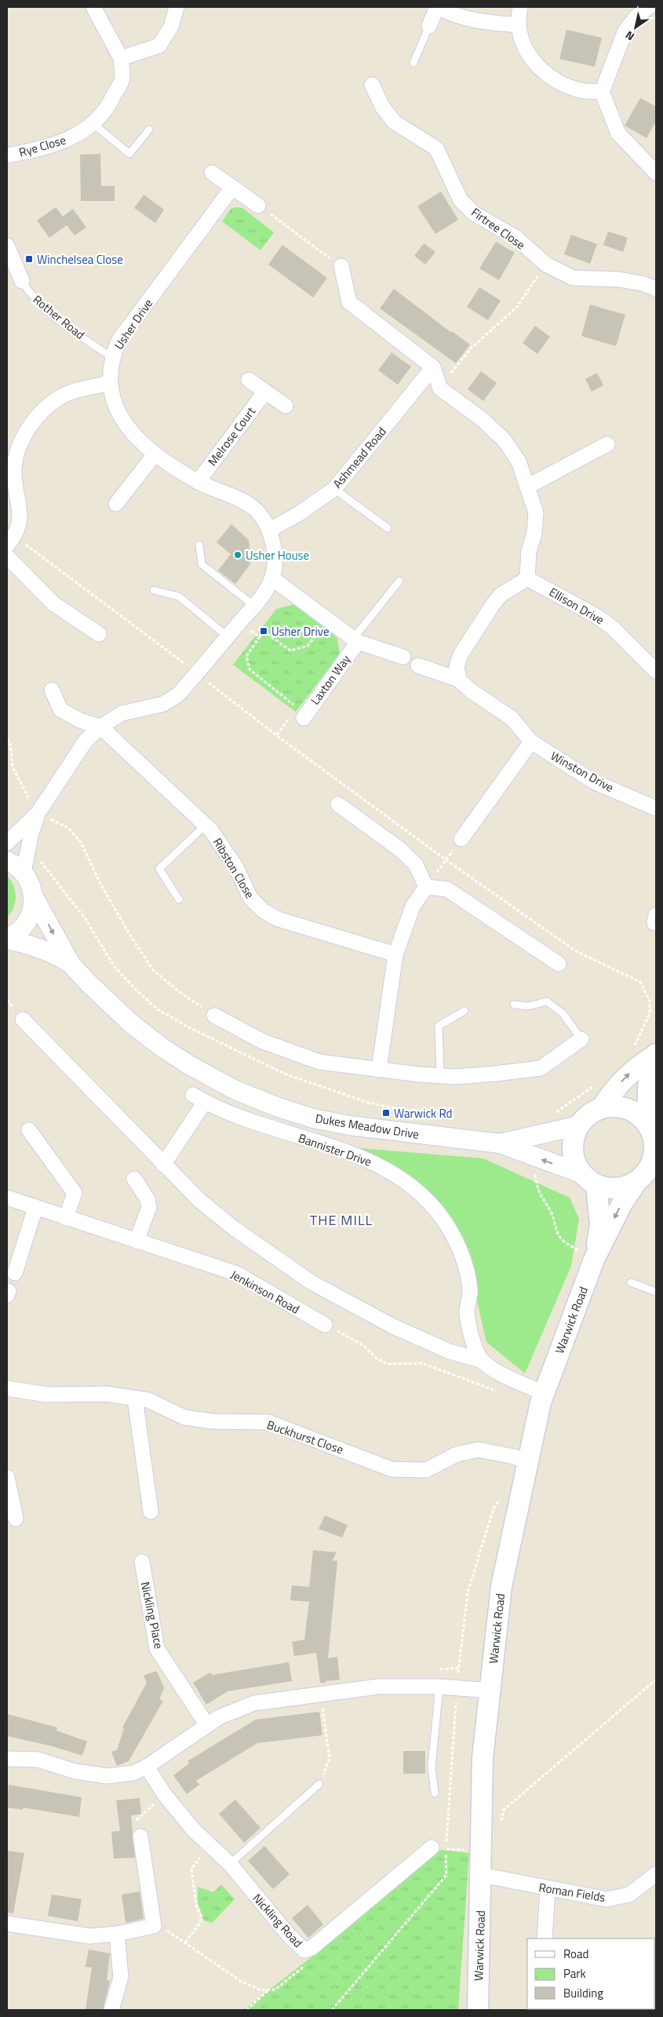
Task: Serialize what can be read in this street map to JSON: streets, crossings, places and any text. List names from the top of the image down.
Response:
{
  "streets": {
    "main road": ["Warwick Road"],
    "street": [
      "Rye Close",
      "Firtree Close",
      "Rother Road",
      "Usher Drive",
      "Melrose Court",
      "Ashmead Road",
      "Ellison Drive",
      "Laxton Way",
      "Winston Drive",
      "Ribston Close",
      "Dukes Meadow Drive",
      "Bannister Drive",
      "Jenkinson Road",
      "Buckhurst Close",
      "Nickling Place",
      "Roman Fields",
      "Nickling Road"
    ]
  },
  "crossings": [
    ["Rother Road", "Usher Drive"],
    ["Usher Drive", "Melrose Court"],
    ["Usher Drive", "Ashmead Road"],
    ["Usher Drive", "Laxton Way"],
    ["Dukes Meadow Drive", "Warwick Road"],
    ["Warwick Road", "Buckhurst Close"],
    ["Warwick Road", "Roman Fields"]
  ],
  "districts": ["THE MILL"],
  "places": {
    "transit": ["Winchelsea Close", "Usher Drive", "Warwick Rd"],
    "other": ["Usher House"]
  },
  "legend": ["Road", "Park", "Building"],
  "north": "bottom left"
}
